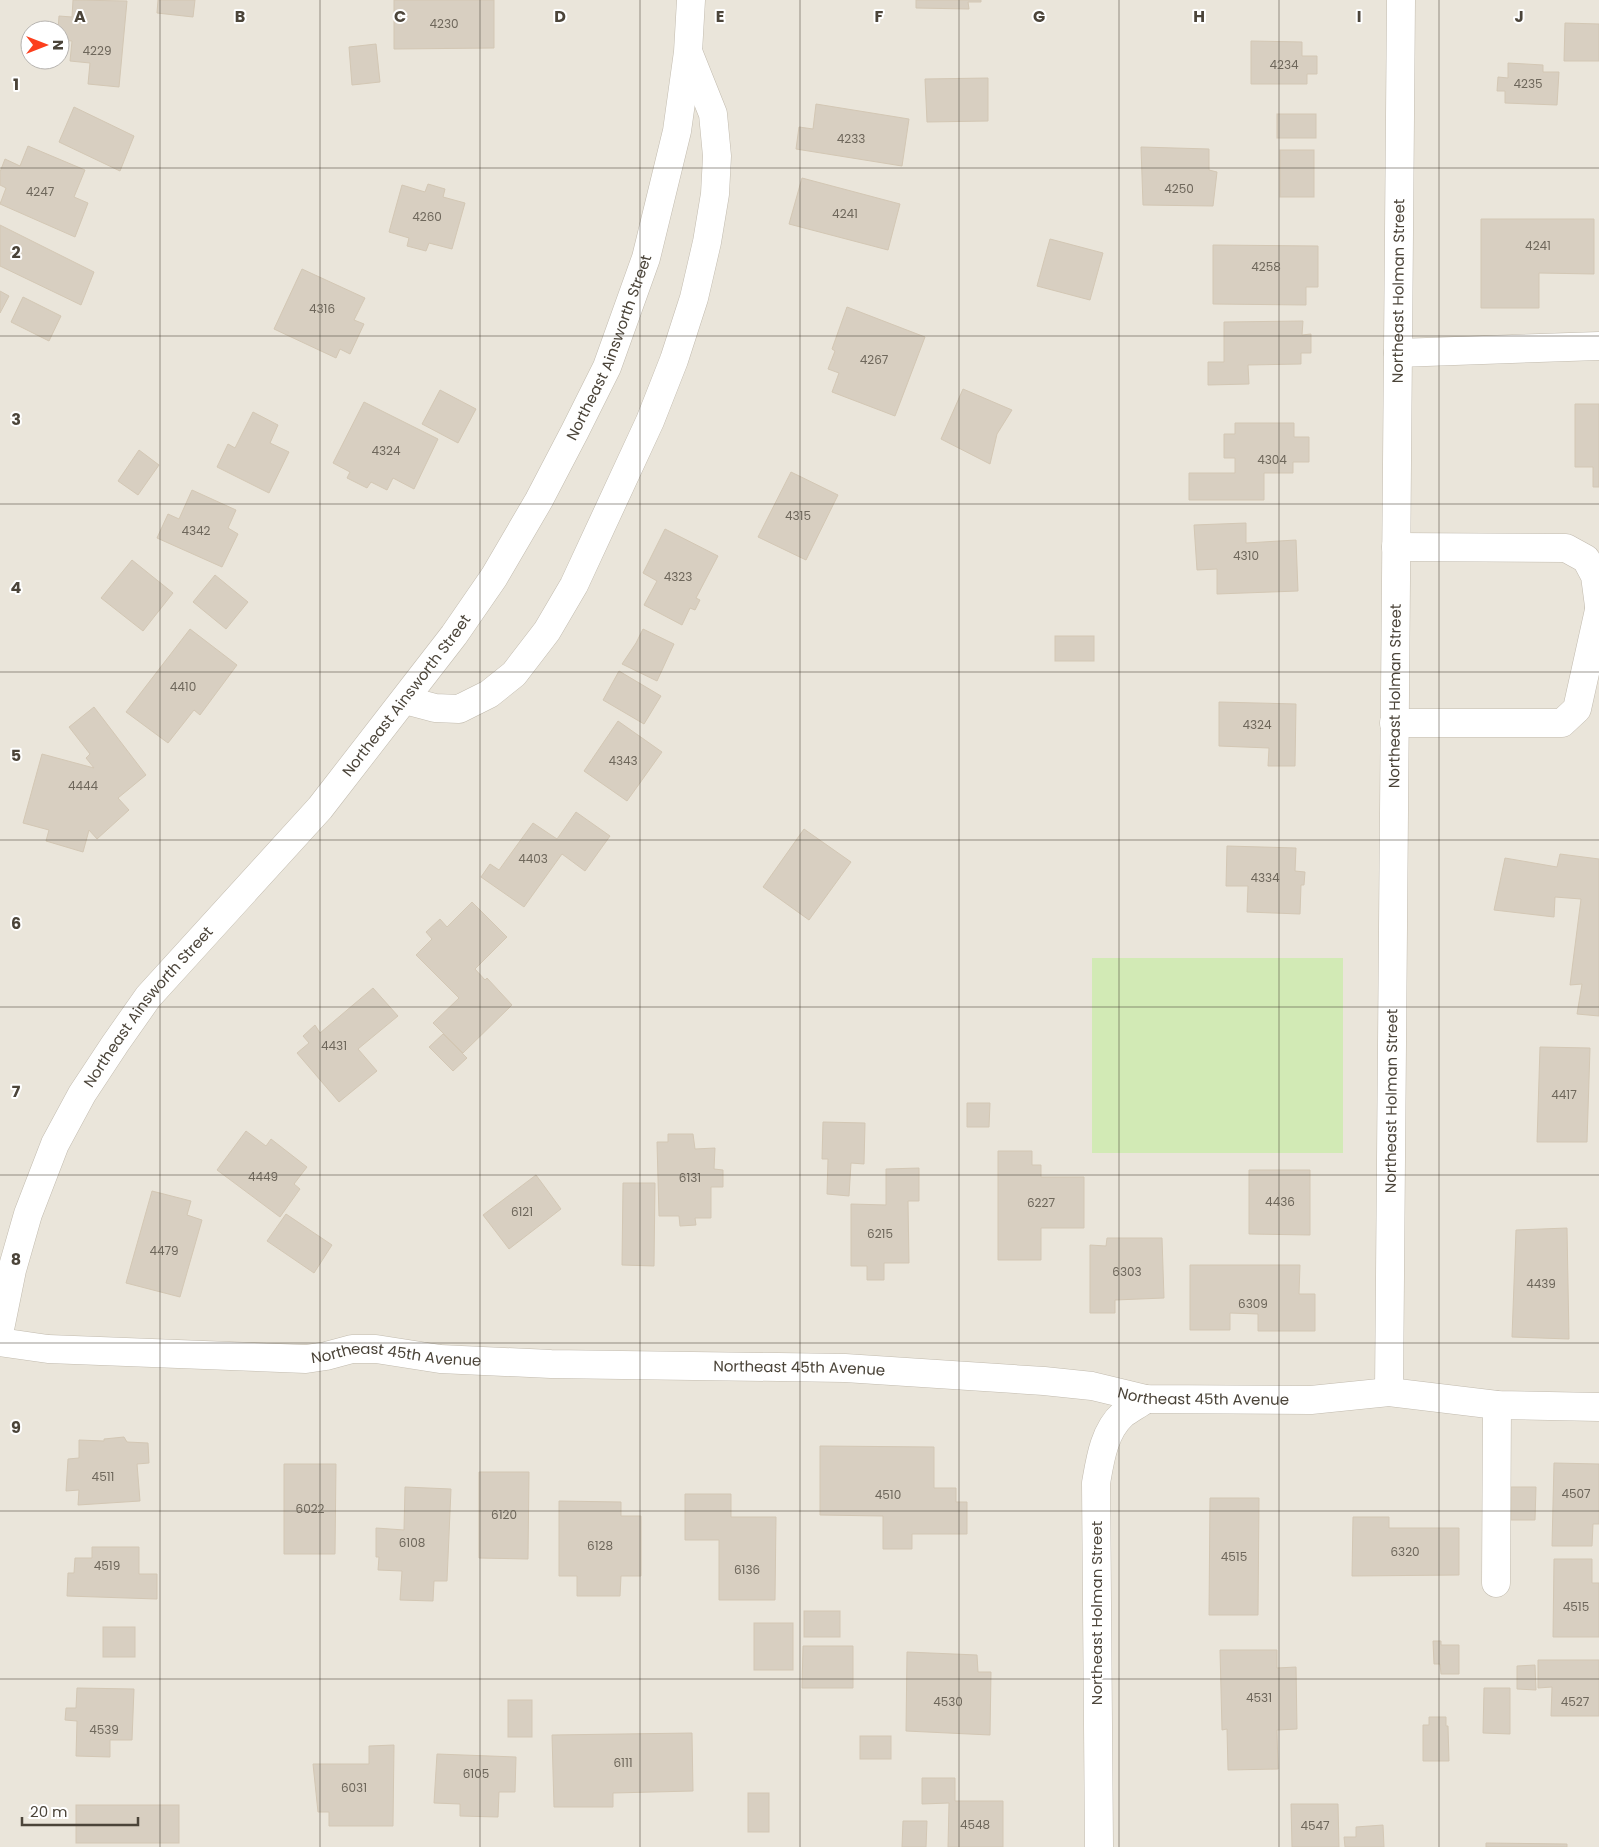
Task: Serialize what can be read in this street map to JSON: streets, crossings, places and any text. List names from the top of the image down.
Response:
{
  "streets": {
    "street": ["Northeast Holman Street", "Northeast Ainsworth Street", "Northeast 45th Avenue"]
  },
  "crossings": [
    ["Northeast Holman Street", "Northeast 45th Avenue"]
  ],
  "house_numbers": [
    "4230",
    "4229",
    "4234",
    "4235",
    "4233",
    "4250",
    "4247",
    "4241",
    "4260",
    "4241",
    "4258",
    "4316",
    "4267",
    "4324",
    "4304",
    "4315",
    "4342",
    "4310",
    "4323",
    "4410",
    "4324",
    "4343",
    "4444",
    "4403",
    "4334",
    "4431",
    "4417",
    "4449",
    "6131",
    "4436",
    "6227",
    "6121",
    "6215",
    "4479",
    "6303",
    "4439",
    "6309",
    "4511",
    "4507",
    "4510",
    "6022",
    "6120",
    "6108",
    "6128",
    "6320",
    "4515",
    "4519",
    "6136",
    "4515",
    "4531",
    "4530",
    "4527",
    "4539",
    "6111",
    "6105",
    "6031",
    "4548",
    "4547"
  ],
  "scale_bar": "20 m",
  "north": "right",
  "grid": {
    "columns": [
      "A",
      "B",
      "C",
      "D",
      "E",
      "F",
      "G",
      "H",
      "I",
      "J"
    ],
    "rows": [
      "1",
      "2",
      "3",
      "4",
      "5",
      "6",
      "7",
      "8",
      "9"
    ]
  }
}
